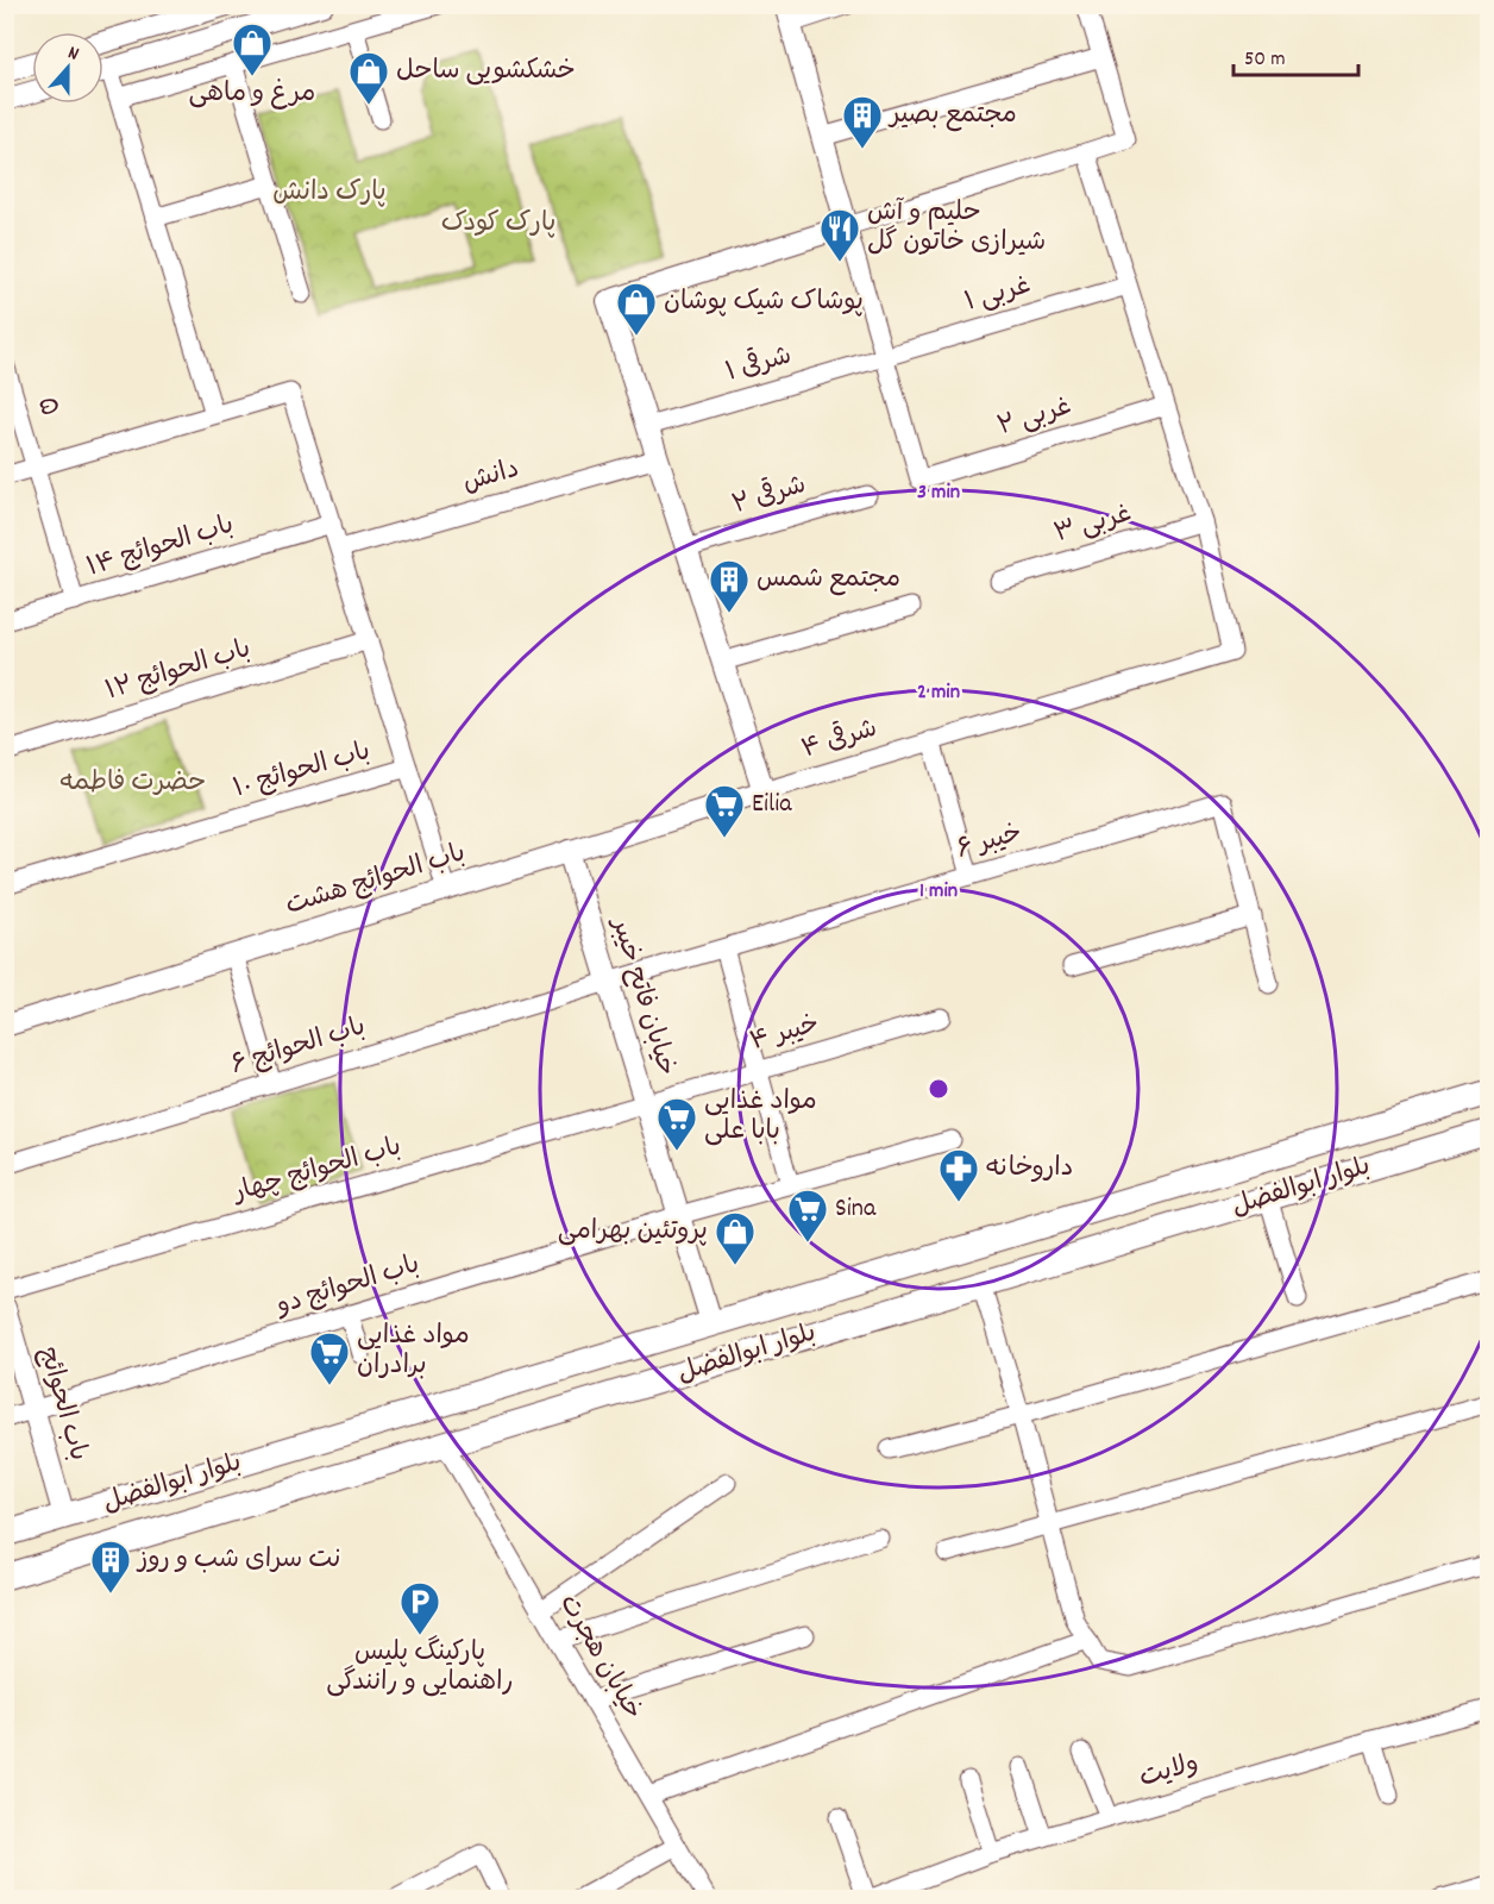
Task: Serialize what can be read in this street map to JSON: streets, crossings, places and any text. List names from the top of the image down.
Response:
{
  "streets": {
    "main road": ["بلوار ابوالفضل"],
    "street": [
      "۱ غربی",
      "۱ شرقی",
      "۵",
      "۲ غربی",
      "دانش",
      "۲ شرقی",
      "۳ غربی",
      "باب الحوائج ۱۴",
      "باب الحوائج ۱۲",
      "۴ شرقی",
      "باب الحوائج ۱۰",
      "خیبر ۶",
      "باب الحوائج هشت",
      "خیابان فاتح خیبر",
      "خیبر ۴",
      "باب الحوائج ۶",
      "باب الحوائج چهار",
      "باب الحوائج دو",
      "باب الحوائج",
      "خیابان هجرت",
      "ولایت"
    ]
  },
  "crossings": [
    ["۱ غربی", "۱ شرقی"],
    ["۱ غربی", "۲ غربی"],
    ["۱ شرقی", "۲ غربی"],
    ["۵", "باب الحوائج ۱۴"],
    ["۳ غربی", "۴ شرقی"],
    ["۴ شرقی", "باب الحوائج هشت"],
    ["خیبر ۶", "خیابان فاتح خیبر"],
    ["خیبر ۶", "باب الحوائج ۶"],
    ["باب الحوائج هشت", "خیابان فاتح خیبر"],
    ["خیابان فاتح خیبر", "خیبر ۴"],
    ["خیابان فاتح خیبر", "باب الحوائج ۶"],
    ["خیابان فاتح خیبر", "باب الحوائج چهار"],
    ["خیابان فاتح خیبر", "بلوار ابوالفضل"],
    ["خیابان فاتح خیبر", "باب الحوائج دو"],
    ["خیبر ۴", "باب الحوائج چهار"],
    ["بلوار ابوالفضل", "باب الحوائج"],
    ["بلوار ابوالفضل", "خیابان هجرت"],
    ["باب الحوائج دو", "باب الحوائج"]
  ],
  "parks": ["پارک دانش", "پارک کودک", "حضرت فاطمه"],
  "places": {
    "shop": [
      "مرغ و ماهی",
      "خشکشویی ساحل",
      "پوشاک شیک پوشان",
      "پروتئین بهرامی"
    ],
    "building": ["مجتمع بصیر", "مجتمع شمس", "نت سرای شب و روز"],
    "restaurant": ["حلیم و آش شیرازی خاتون گل"],
    "supermarket": [
      "Eilia",
      "مواد غذایی بابا علی",
      "Sina",
      "مواد غذایی برادران"
    ],
    "pharmacy": ["داروخانه"],
    "parking": ["پارکینگ پلیس راهنمایی و رانندگی"]
  },
  "scale_bar": "50 m",
  "north": "top",
  "rings": ["3 min", "2 min", "1 min"]
}
